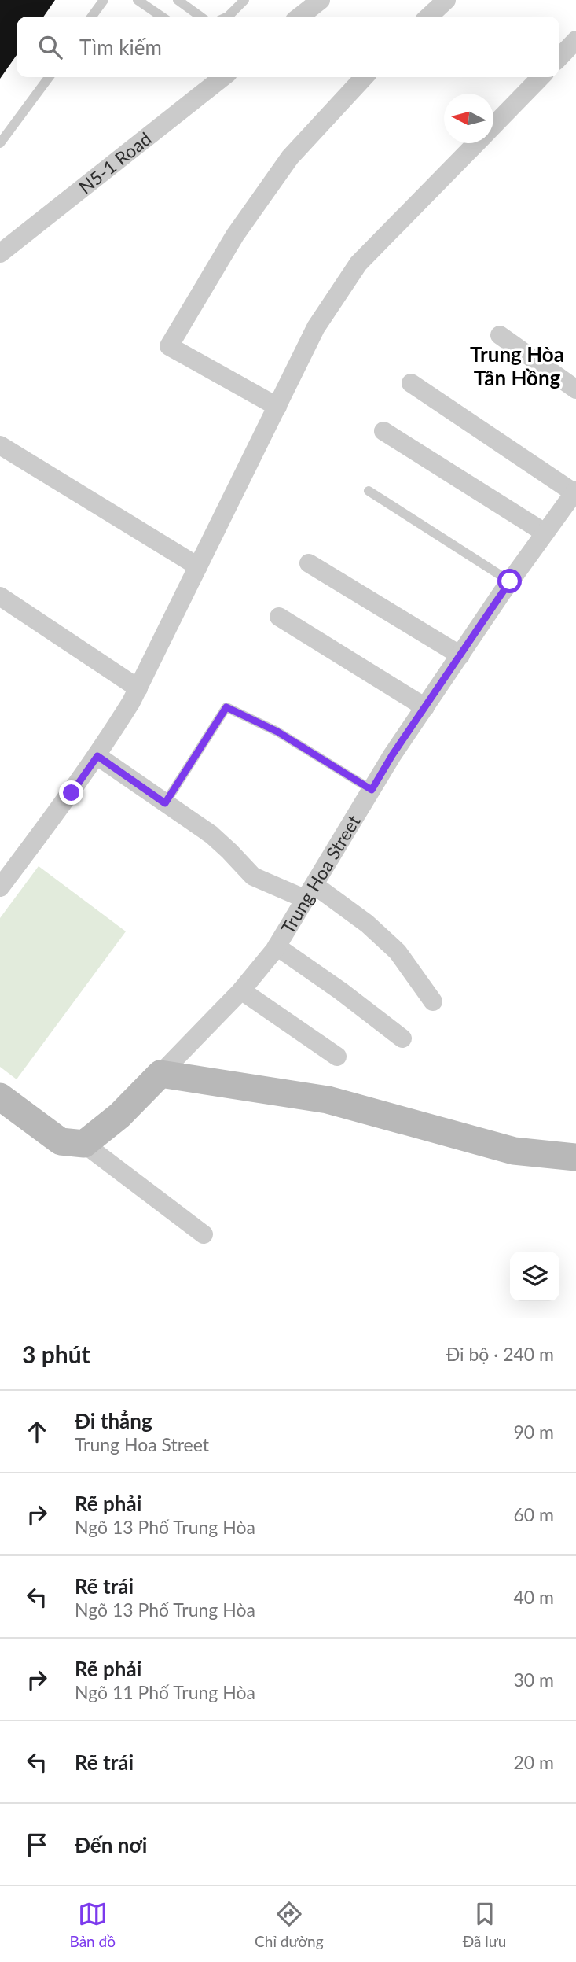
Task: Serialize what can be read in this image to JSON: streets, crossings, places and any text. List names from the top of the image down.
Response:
{
  "streets": {
    "street": ["N5-1 Road", "Trung Hoa Street"]
  },
  "districts": ["Trung Hòa Tân Hồng"],
  "north": "left",
  "page": {
    "search": "Tìm kiếm",
    "heading": ["3 phút", "Đi bộ · 240 m"],
    "list": [
      ["Đi thẳng", "Trung Hoa Street", "90 m"],
      ["Rẽ phải", "Ngõ 13 Phố Trung Hòa", "60 m"],
      ["Rẽ trái", "Ngõ 13 Phố Trung Hòa", "40 m"],
      ["Rẽ phải", "Ngõ 11 Phố Trung Hòa", "30 m"],
      ["Rẽ trái", "20 m"],
      "Đến nơi"
    ],
    "nav": ["Bản đồ", "Chỉ đường", "Đã lưu"]
  }
}
